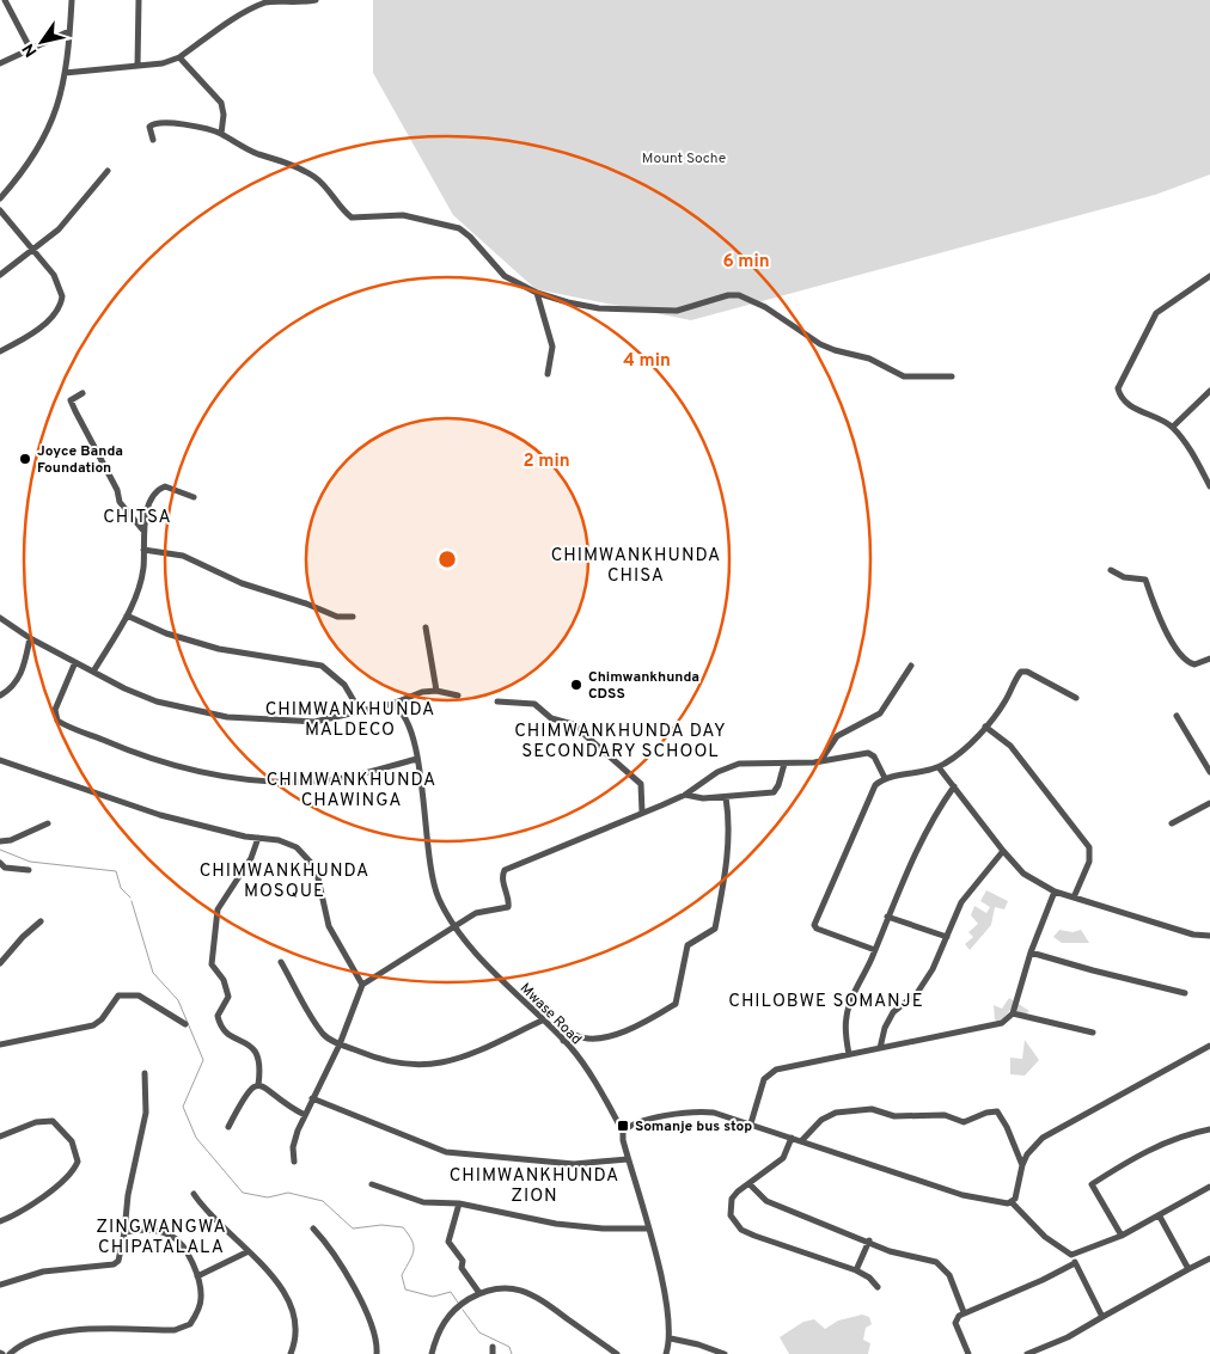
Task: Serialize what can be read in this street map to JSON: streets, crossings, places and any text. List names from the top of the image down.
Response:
{
  "streets": {
    "street": ["Mwase Road"]
  },
  "districts": [
    "CHITSA",
    "CHIMWANKHUNDA CHISA",
    "CHIMWANKHUNDA MALDECO",
    "CHIMWANKHUNDA DAY SECONDARY SCHOOL",
    "CHIMWANKHUNDA CHAWINGA",
    "CHIMWANKHUNDA MOSQUE",
    "CHILOBWE SOMANJE",
    "CHIMWANKHUNDA ZION",
    "ZINGWANGWA CHIPATALALA"
  ],
  "parks": ["Mount Soche"],
  "places": {
    "other": ["Joyce Banda Foundation", "Chimwankhunda CDSS"],
    "transit": ["Somanje bus stop"]
  },
  "north": "bottom left",
  "rings": ["6 min", "4 min", "2 min"]
}
